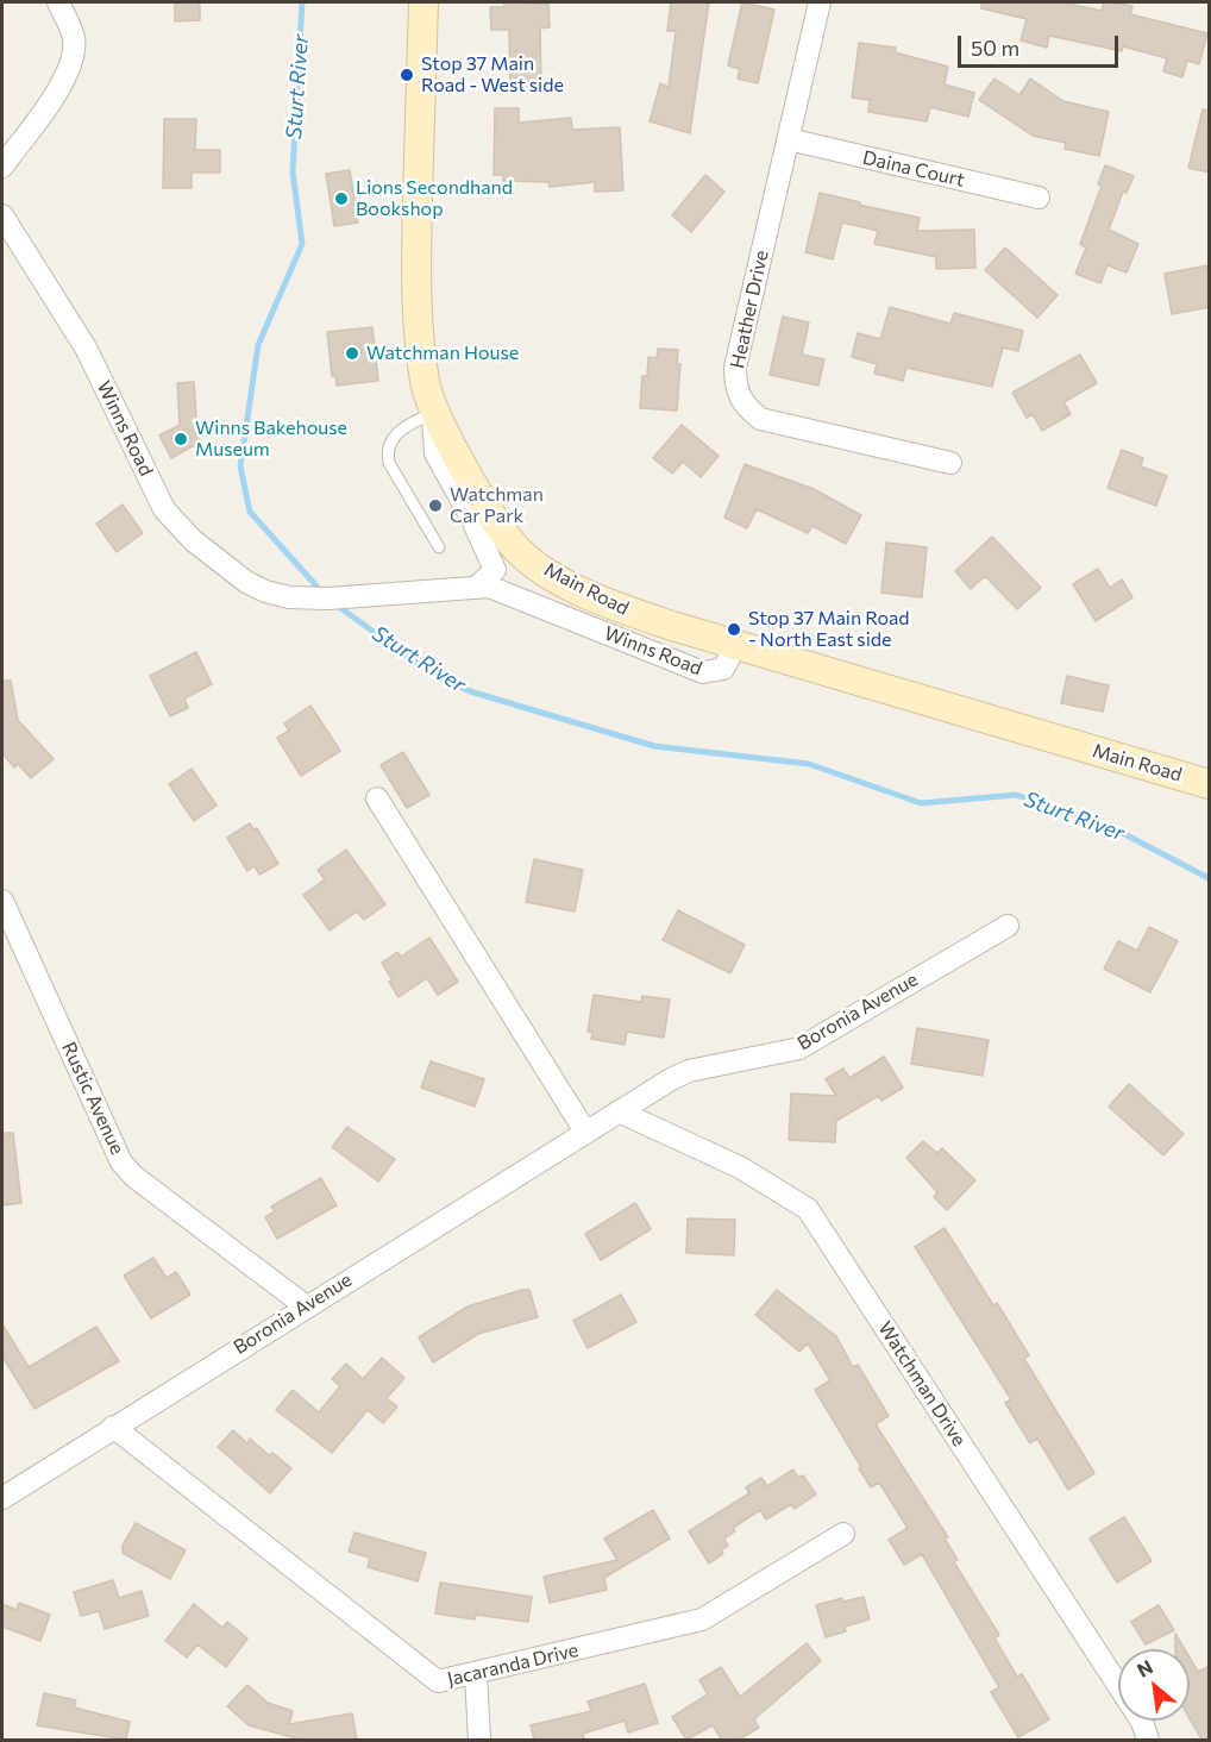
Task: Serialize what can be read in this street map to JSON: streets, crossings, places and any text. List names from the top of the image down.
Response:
{
  "streets": {
    "main road": ["Main Road"],
    "street": [
      "Daina Court",
      "Heather Drive",
      "Winns Road",
      "Boronia Avenue",
      "Rustic Avenue",
      "Watchman Drive",
      "Jacaranda Drive"
    ]
  },
  "crossings": [
    ["Daina Court", "Heather Drive"],
    ["Winns Road", "Main Road"],
    ["Boronia Avenue", "Rustic Avenue"],
    ["Boronia Avenue", "Watchman Drive"],
    ["Boronia Avenue", "Jacaranda Drive"]
  ],
  "water": ["Sturt River"],
  "places": [
    "Stop 37 Main Road - West side",
    "Lions Secondhand Bookshop",
    "Watchman House",
    "Winns Bakehouse Museum",
    "Watchman Car Park",
    "Stop 37 Main Road - North East side"
  ],
  "scale_bar": "50 m",
  "north": "top left"
}
